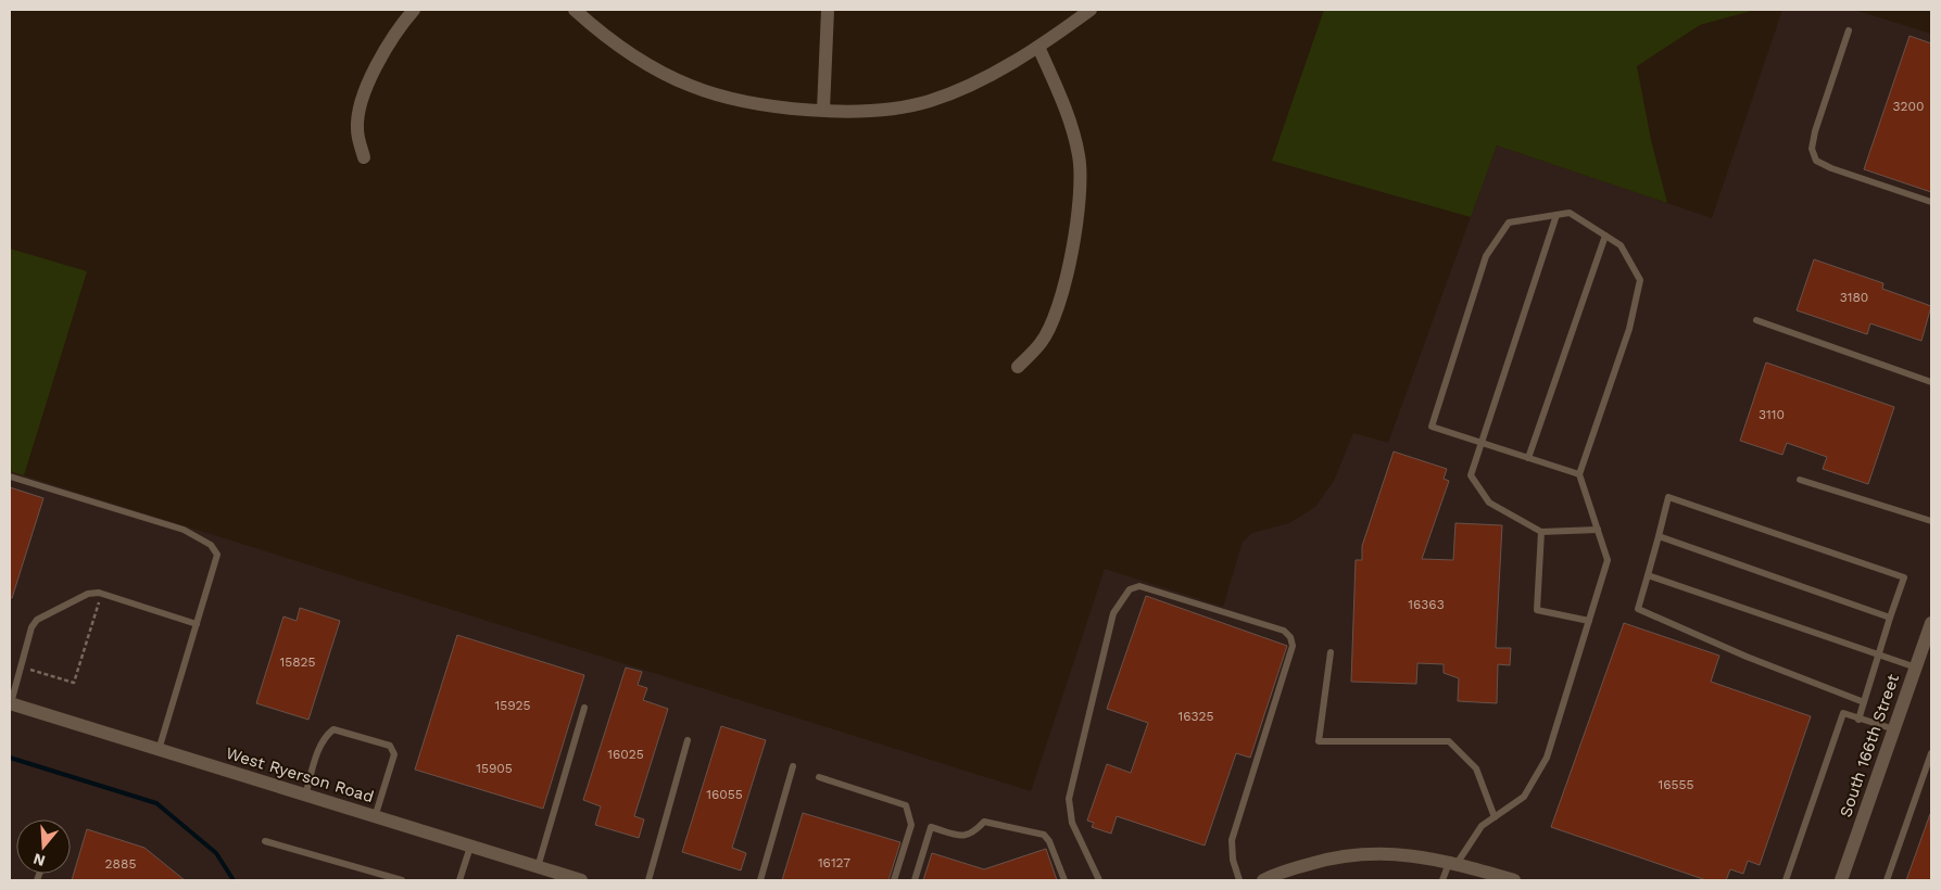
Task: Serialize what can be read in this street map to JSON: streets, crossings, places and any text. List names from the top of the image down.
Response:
{
  "streets": {
    "street": ["South 166th Street", "West Ryerson Road"]
  },
  "house_numbers": [
    "3200",
    "3180",
    "3110",
    "16363",
    "15825",
    "15925",
    "16325",
    "16025",
    "15905",
    "16555",
    "16055",
    "16127",
    "2885"
  ],
  "north": "bottom"
}
